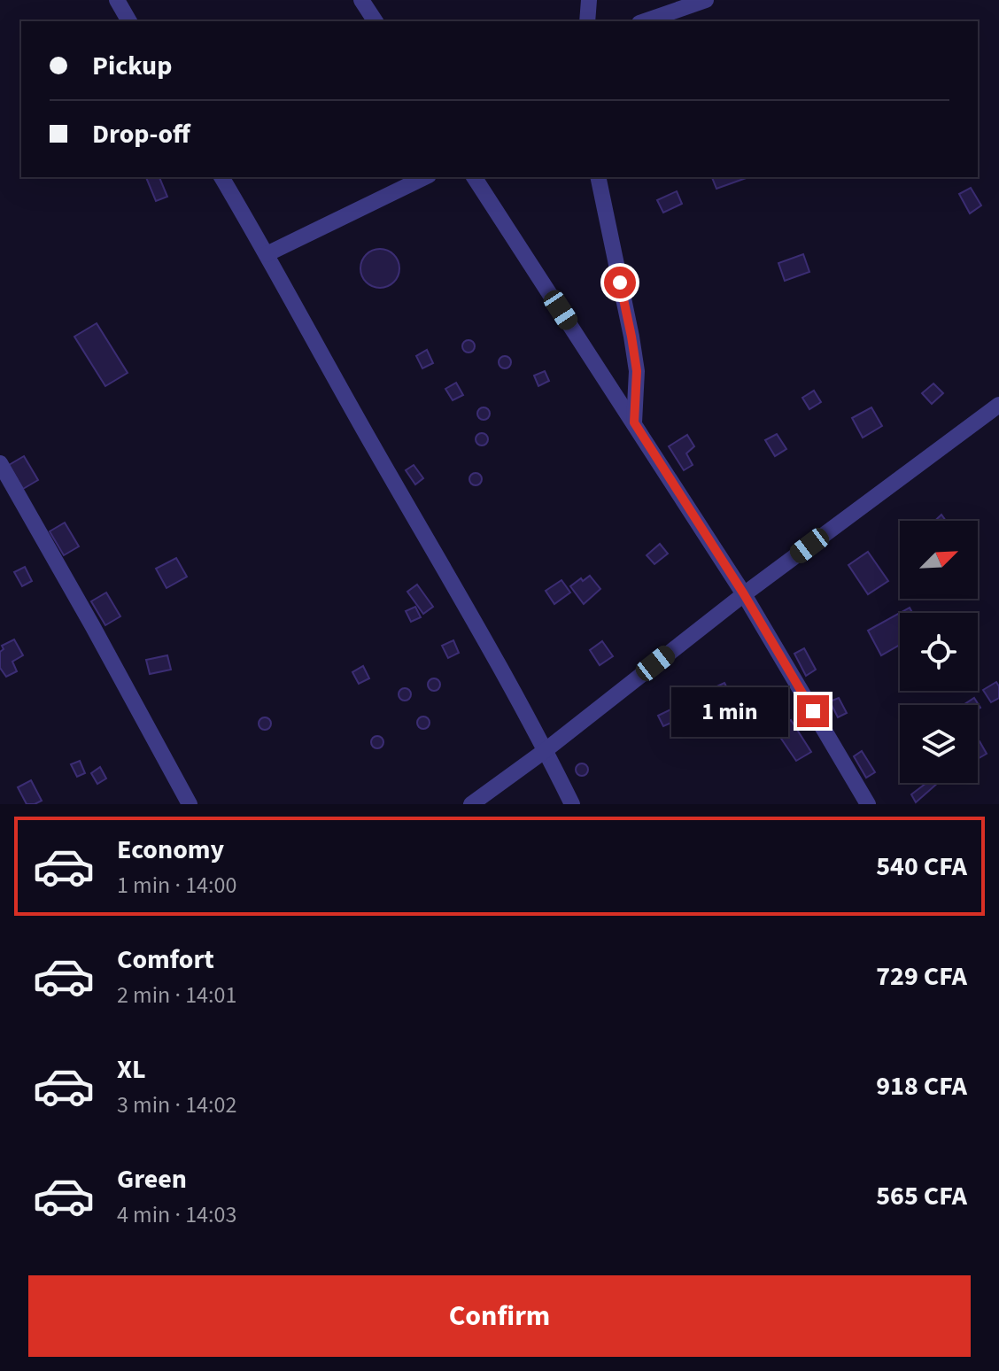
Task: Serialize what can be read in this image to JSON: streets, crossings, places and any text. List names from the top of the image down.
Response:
{
  "north": "top right",
  "page": {
    "banner": ["Pickup", "Drop-off"],
    "bubble": "1 min",
    "list": [
      {
        "name": "Economy",
        "note": "1 min · 14:00",
        "value": "540 CFA"
      },
      {
        "name": "Comfort",
        "note": "2 min · 14:01",
        "value": "729 CFA"
      },
      {
        "name": "XL",
        "note": "3 min · 14:02",
        "value": "918 CFA"
      },
      {
        "name": "Green",
        "note": "4 min · 14:03",
        "value": "565 CFA"
      }
    ],
    "buttons": "Confirm"
  }
}
